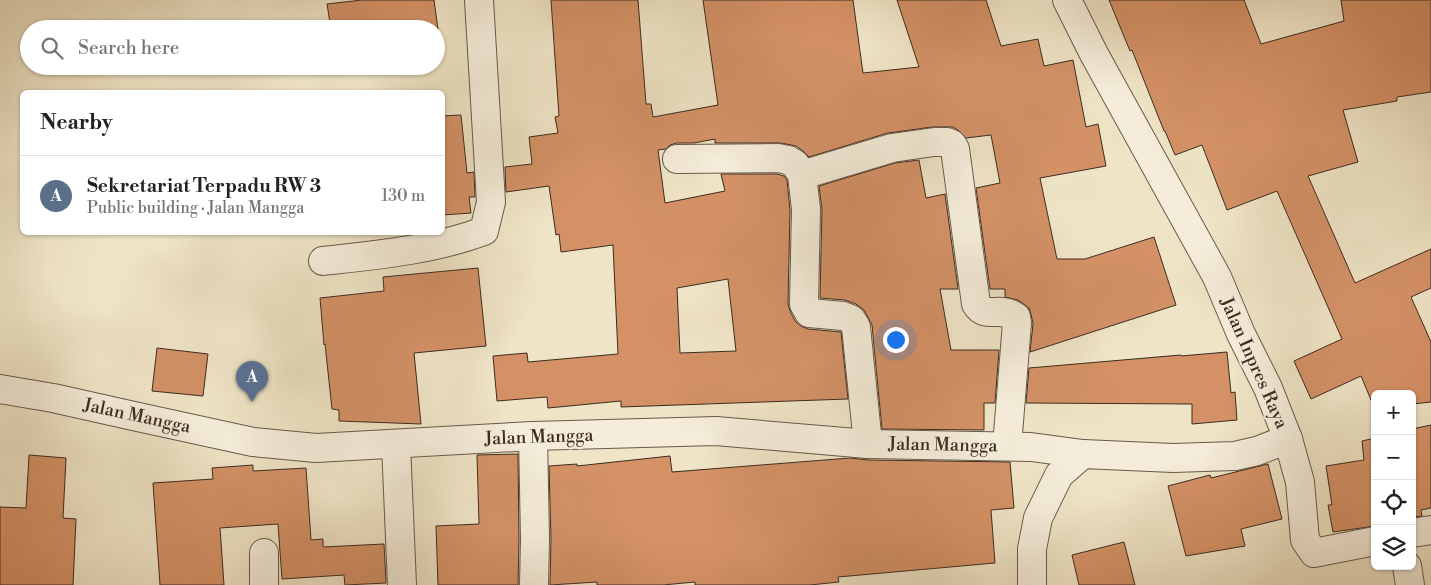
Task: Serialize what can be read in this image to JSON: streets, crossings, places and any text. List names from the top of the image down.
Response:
{
  "streets": {
    "street": ["Jalan Inpres Raya", "Jalan Mangga"]
  },
  "crossings": [
    ["Jalan Inpres Raya", "Jalan Mangga"]
  ],
  "page": {
    "search": "Search here",
    "heading": "Nearby",
    "list": [
      {
        "mark": "A",
        "name": "Sekretariat Terpadu RW 3",
        "note": "Public building · Jalan Mangga",
        "value": "130 m"
      }
    ],
    "pins": "A",
    "map_buttons": ["+", "−"]
  }
}
